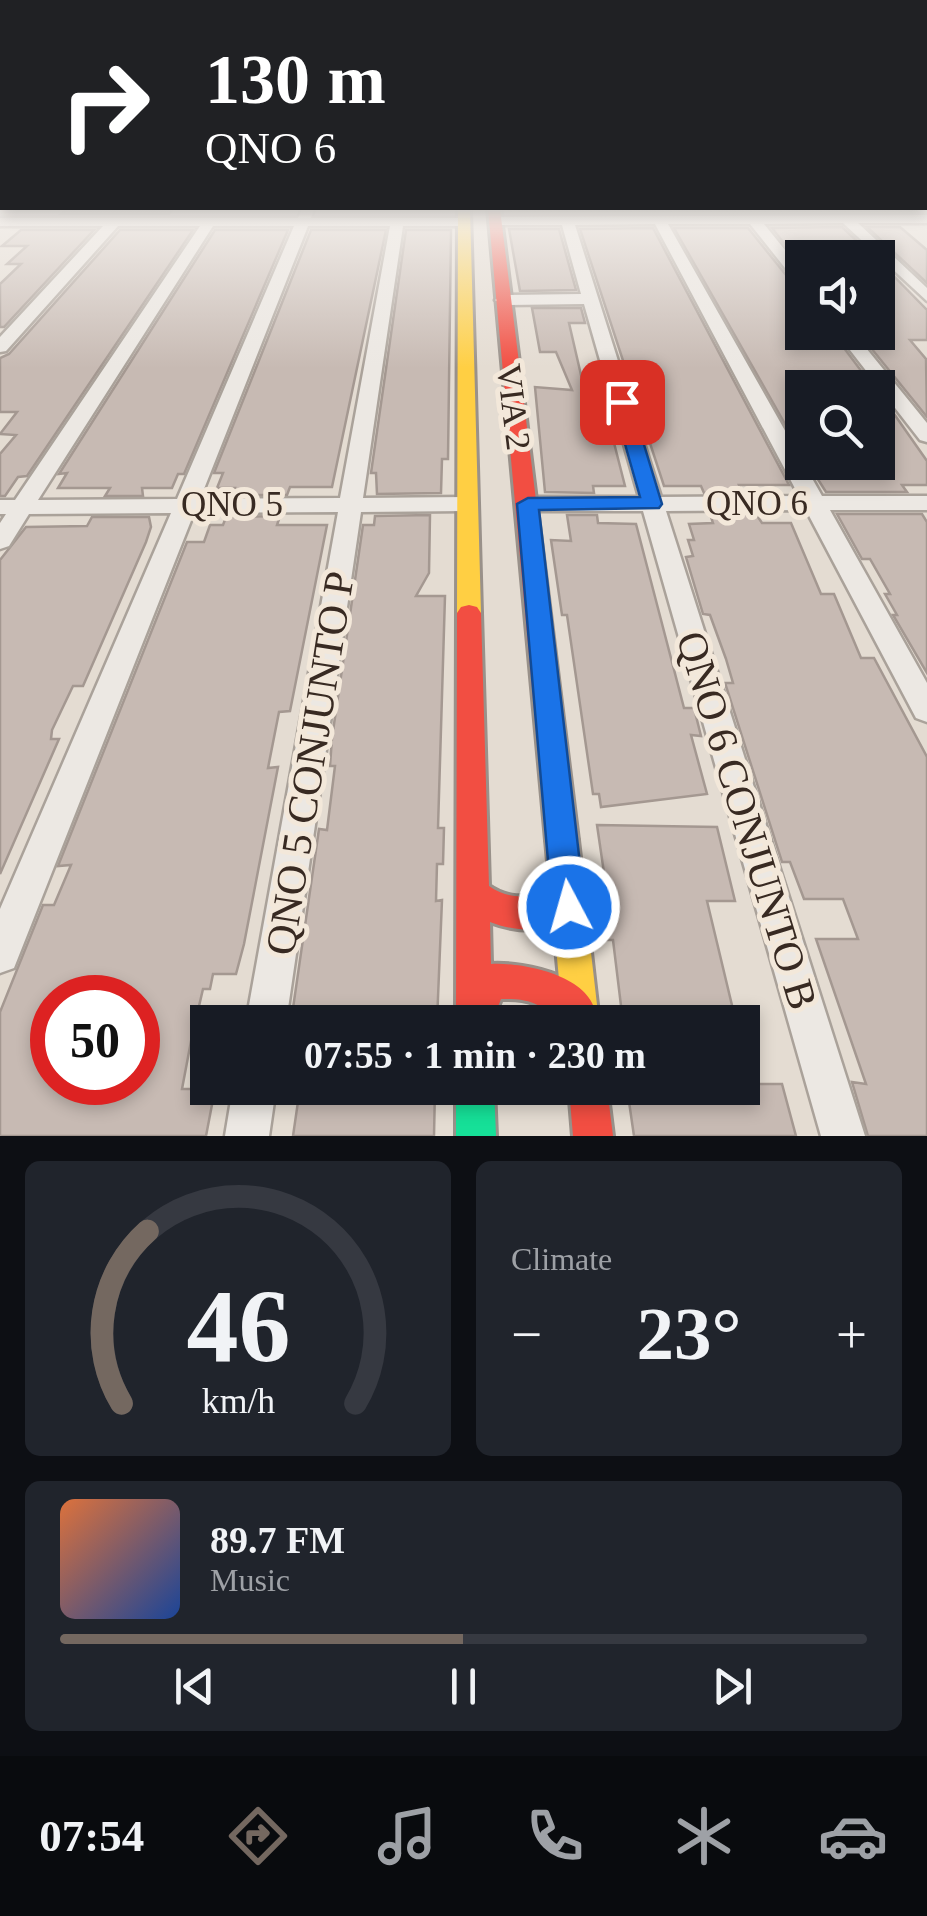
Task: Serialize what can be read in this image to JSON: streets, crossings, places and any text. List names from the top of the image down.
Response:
{
  "streets": {
    "main road": ["VIA 2"],
    "street": [
      "QNO 6",
      "QNO 5",
      "QNO 5 CONJUNTO P",
      "QNO 6 CONJUNTO B"
    ]
  },
  "crossings": [
    ["VIA 2", "QNO 6"],
    ["VIA 2", "QNO 5"],
    ["QNO 6", "QNO 6 CONJUNTO B"],
    ["QNO 5", "QNO 5 CONJUNTO P"]
  ],
  "page": {
    "turn": ["130 m", "QNO 6"],
    "limit": "50",
    "trip": "07:55 · 1 min · 230 m",
    "tile": "Climate",
    "heat": ["−", "23°", "+"],
    "song": ["89.7 FM", "Music"],
    "tabs": "07:54",
    "gauge": ["46", "km/h"]
  }
}
